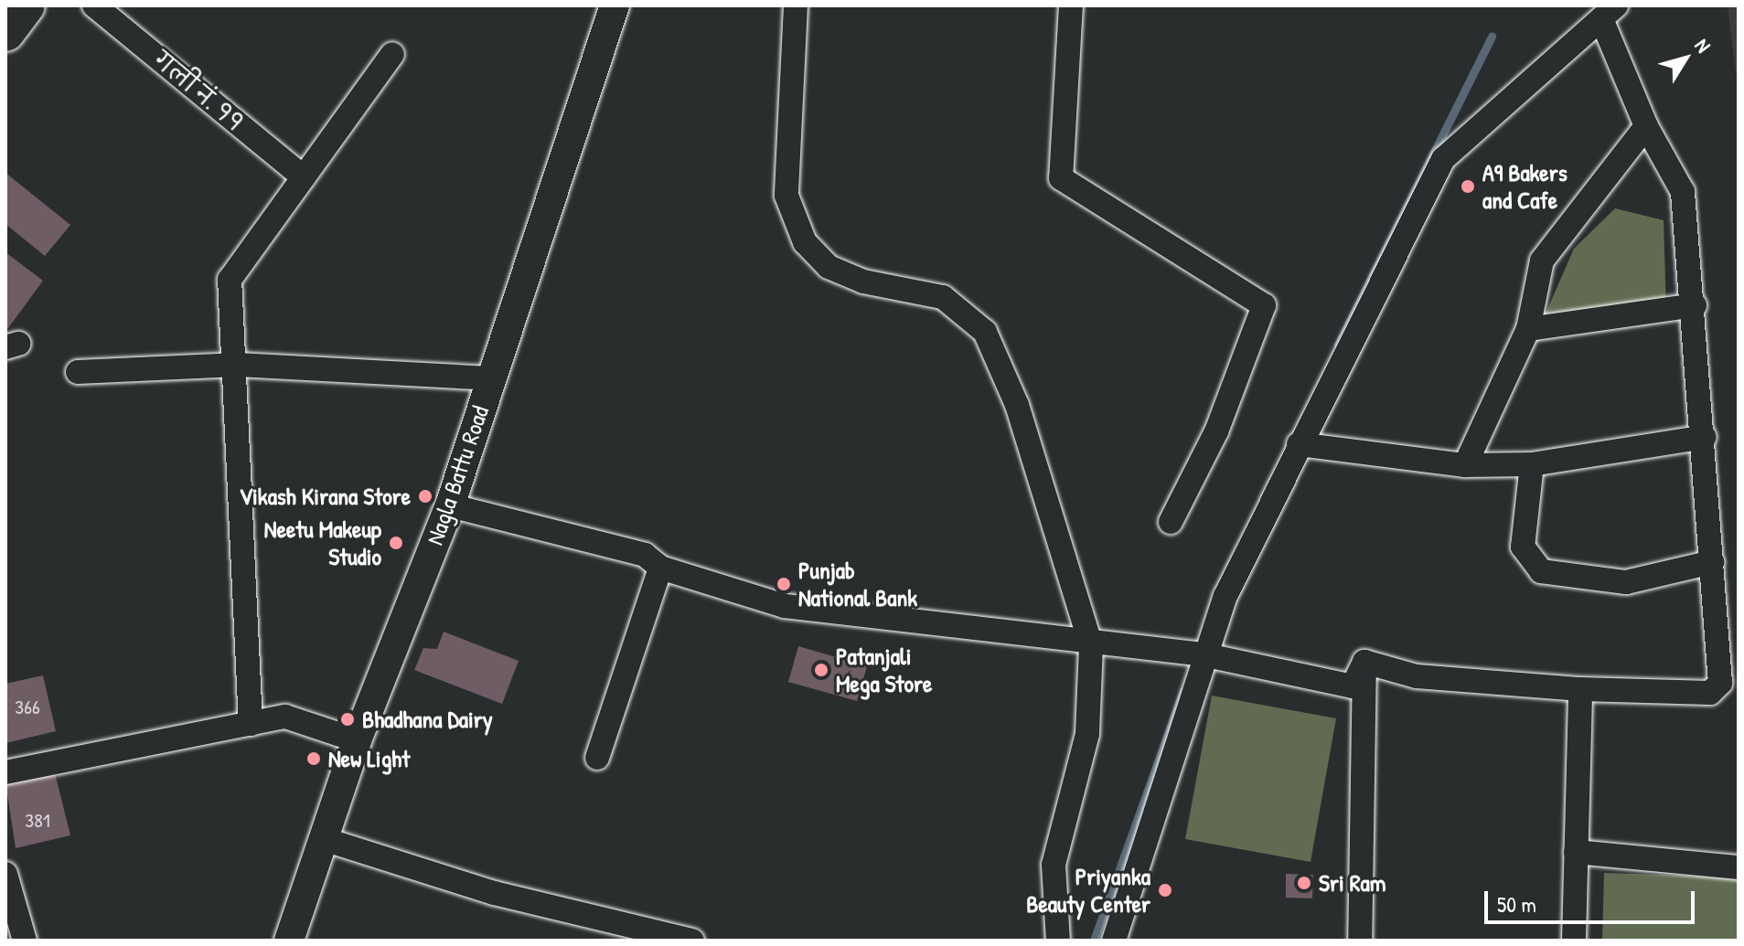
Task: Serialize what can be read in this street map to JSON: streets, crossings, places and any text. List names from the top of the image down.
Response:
{
  "streets": {
    "street": ["गली नं. ११", "Nagla Battu Road"]
  },
  "places": [
    "A9 Bakers and Cafe",
    "Vikash Kirana Store",
    "Neetu Makeup Studio",
    "Punjab National Bank",
    "Patanjali Mega Store",
    "Bhadhana Dairy",
    "New Light",
    "Sri Ram",
    "Priyanka Beauty Center"
  ],
  "house_numbers": ["366", "381"],
  "scale_bar": "50 m",
  "north": "top right"
}
